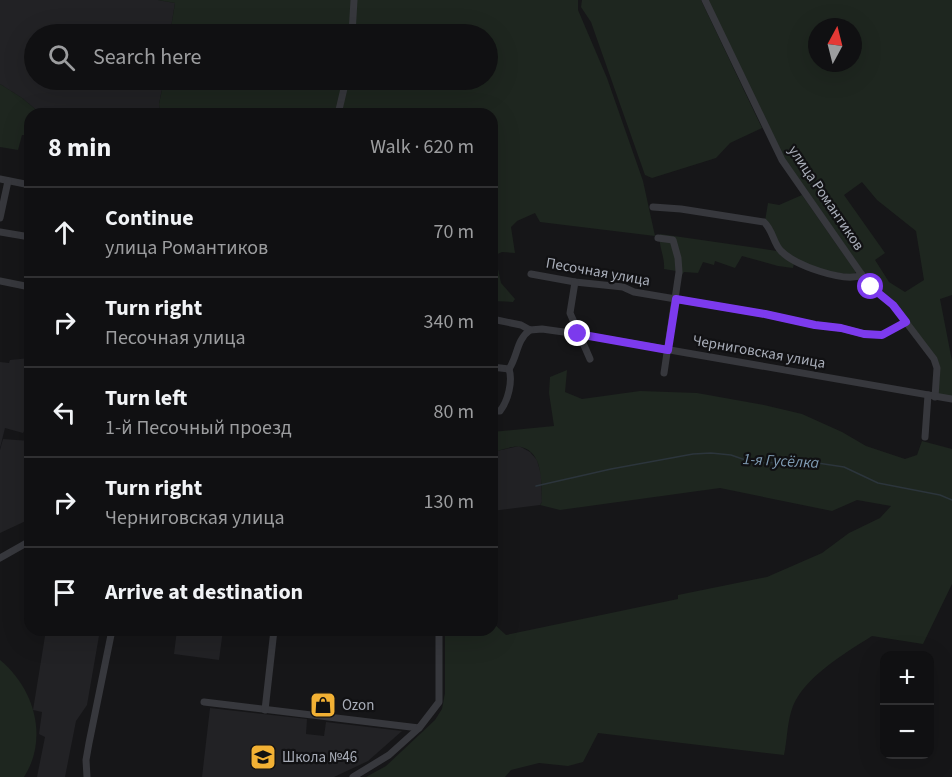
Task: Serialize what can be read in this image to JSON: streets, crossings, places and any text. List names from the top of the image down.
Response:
{
  "streets": {
    "street": ["улица Романтиков", "Песочная улица", "Черниговская улица"]
  },
  "crossings": [
    ["улица Романтиков", "Песочная улица"],
    ["улица Романтиков", "Черниговская улица"]
  ],
  "water": ["1-я Гусёлка"],
  "places": {
    "shop": ["Ozon"],
    "school or university": ["Школа №46"]
  },
  "north": "top",
  "page": {
    "search": "Search here",
    "heading": ["8 min", "Walk · 620 m"],
    "list": [
      ["Continue", "улица Романтиков", "70 m"],
      ["Turn right", "Песочная улица", "340 m"],
      ["Turn left", "1-й Песочный проезд", "80 m"],
      ["Turn right", "Черниговская улица", "130 m"],
      "Arrive at destination"
    ],
    "map_buttons": ["+", "−"]
  }
}
